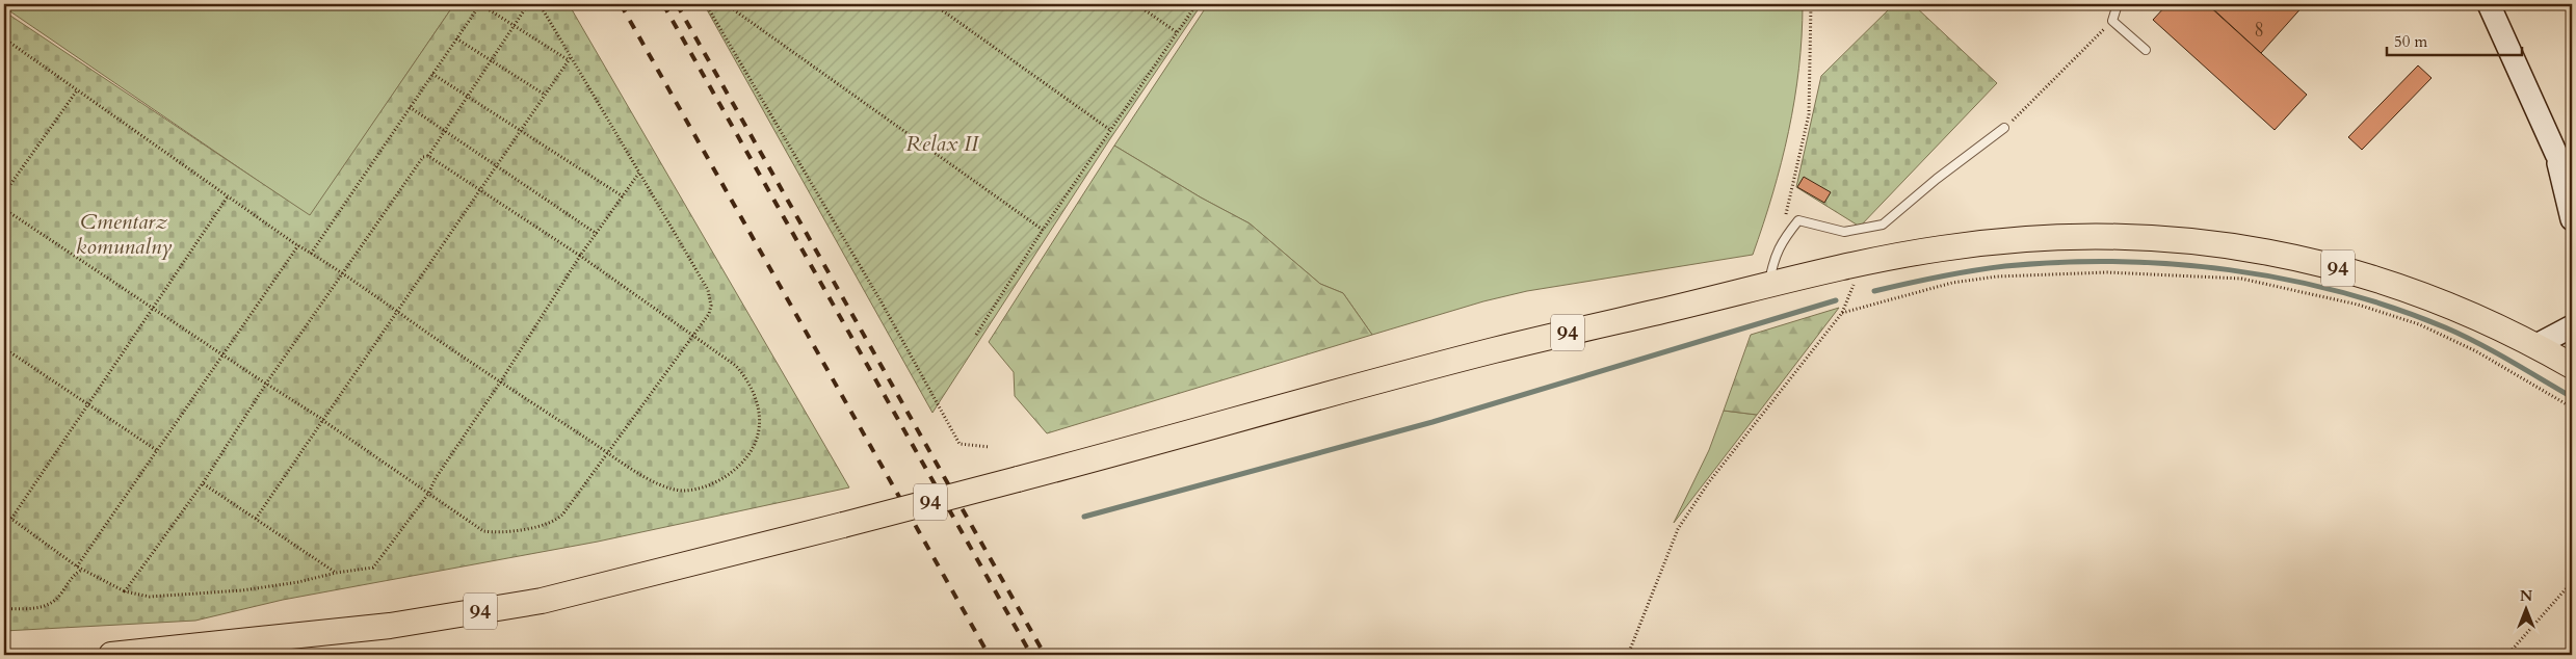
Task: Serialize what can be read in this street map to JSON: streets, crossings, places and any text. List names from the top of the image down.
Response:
{
  "streets": {
    "main road": ["94"]
  },
  "parks": ["Relax II", "Cmentarz komunalny"],
  "house_numbers": ["8"],
  "scale_bar": "50 m",
  "north": "top"
}
